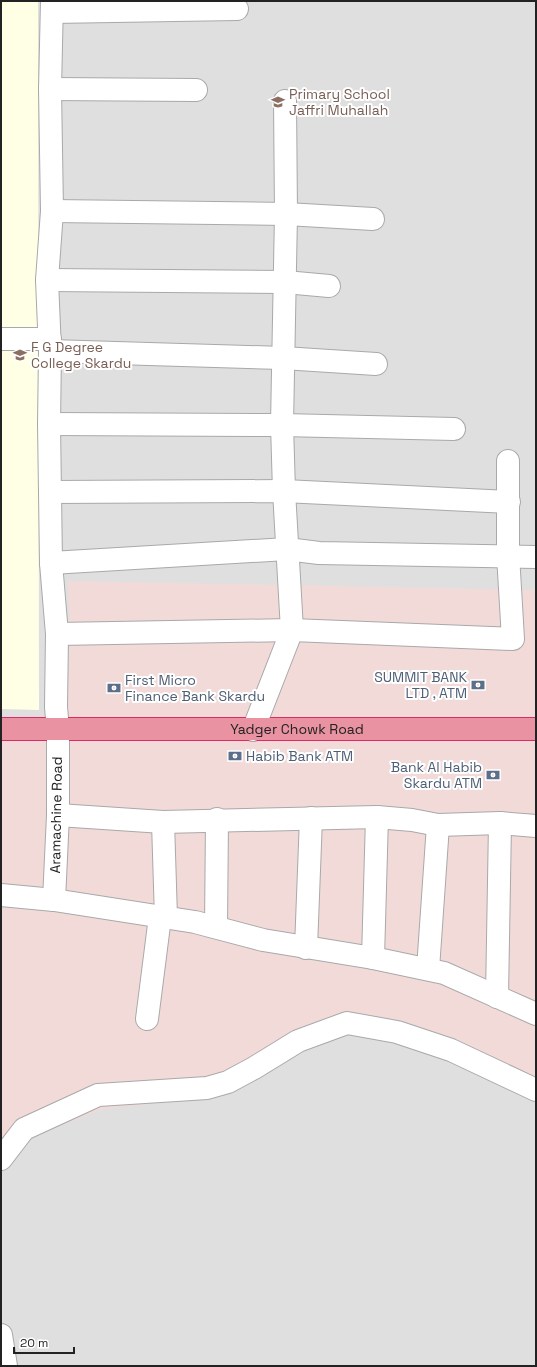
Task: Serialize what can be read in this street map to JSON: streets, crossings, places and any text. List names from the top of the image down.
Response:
{
  "streets": {
    "highway": ["Yadger Chowk Road"],
    "street": ["Aramachine Road"]
  },
  "crossings": [
    ["Yadger Chowk Road", "Aramachine Road"]
  ],
  "places": {
    "school or university": ["Primary School Jaffri Muhallah", "F G Degree College Skardu"],
    "bank": [
      "SUMMIT BANK LTD , ATM",
      "First Micro Finance Bank Skardu",
      "Habib Bank ATM",
      "Bank Al Habib Skardu ATM"
    ]
  },
  "scale_bar": "20 m"
}
